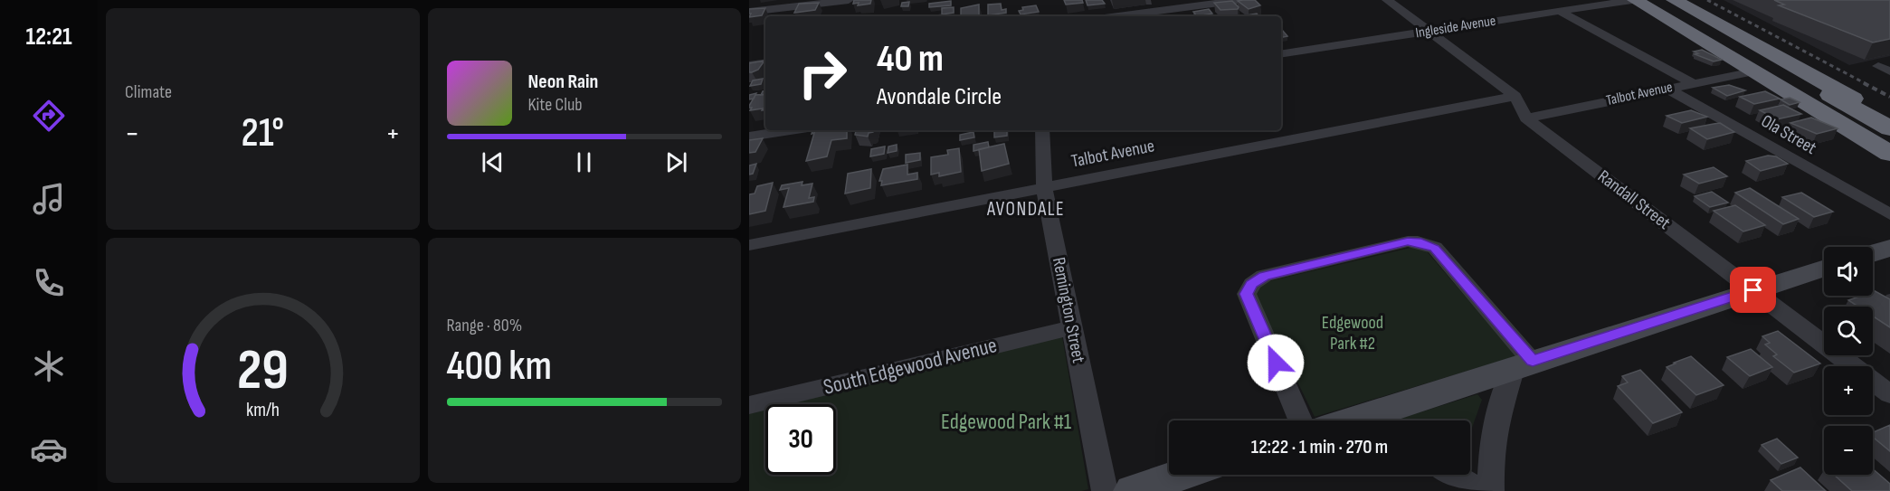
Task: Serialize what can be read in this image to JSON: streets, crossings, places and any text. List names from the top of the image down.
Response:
{
  "streets": {
    "street": [
      "Ingleside Avenue",
      "Talbot Avenue",
      "Ola Street",
      "Randall Street",
      "Remington Street",
      "South Edgewood Avenue"
    ]
  },
  "crossings": [
    ["Ingleside Avenue", "Randall Street"],
    ["Talbot Avenue", "Ola Street"],
    ["Talbot Avenue", "Randall Street"],
    ["Talbot Avenue", "Remington Street"],
    ["Remington Street", "South Edgewood Avenue"]
  ],
  "districts": ["AVONDALE"],
  "parks": ["Edgewood Park #2", "Edgewood Park #1"],
  "page": {
    "tabs": "12:21",
    "tile": [
      "Climate",
      ["Range · 80%", "400 km"]
    ],
    "turn": ["40 m", "Avondale Circle"],
    "song": ["Neon Rain", "Kite Club"],
    "heat": ["−", "21°", "+"],
    "map_buttons": ["+", "−"],
    "limit": "30",
    "trip": "12:22 · 1 min · 270 m",
    "gauge": ["29", "km/h"]
  }
}
